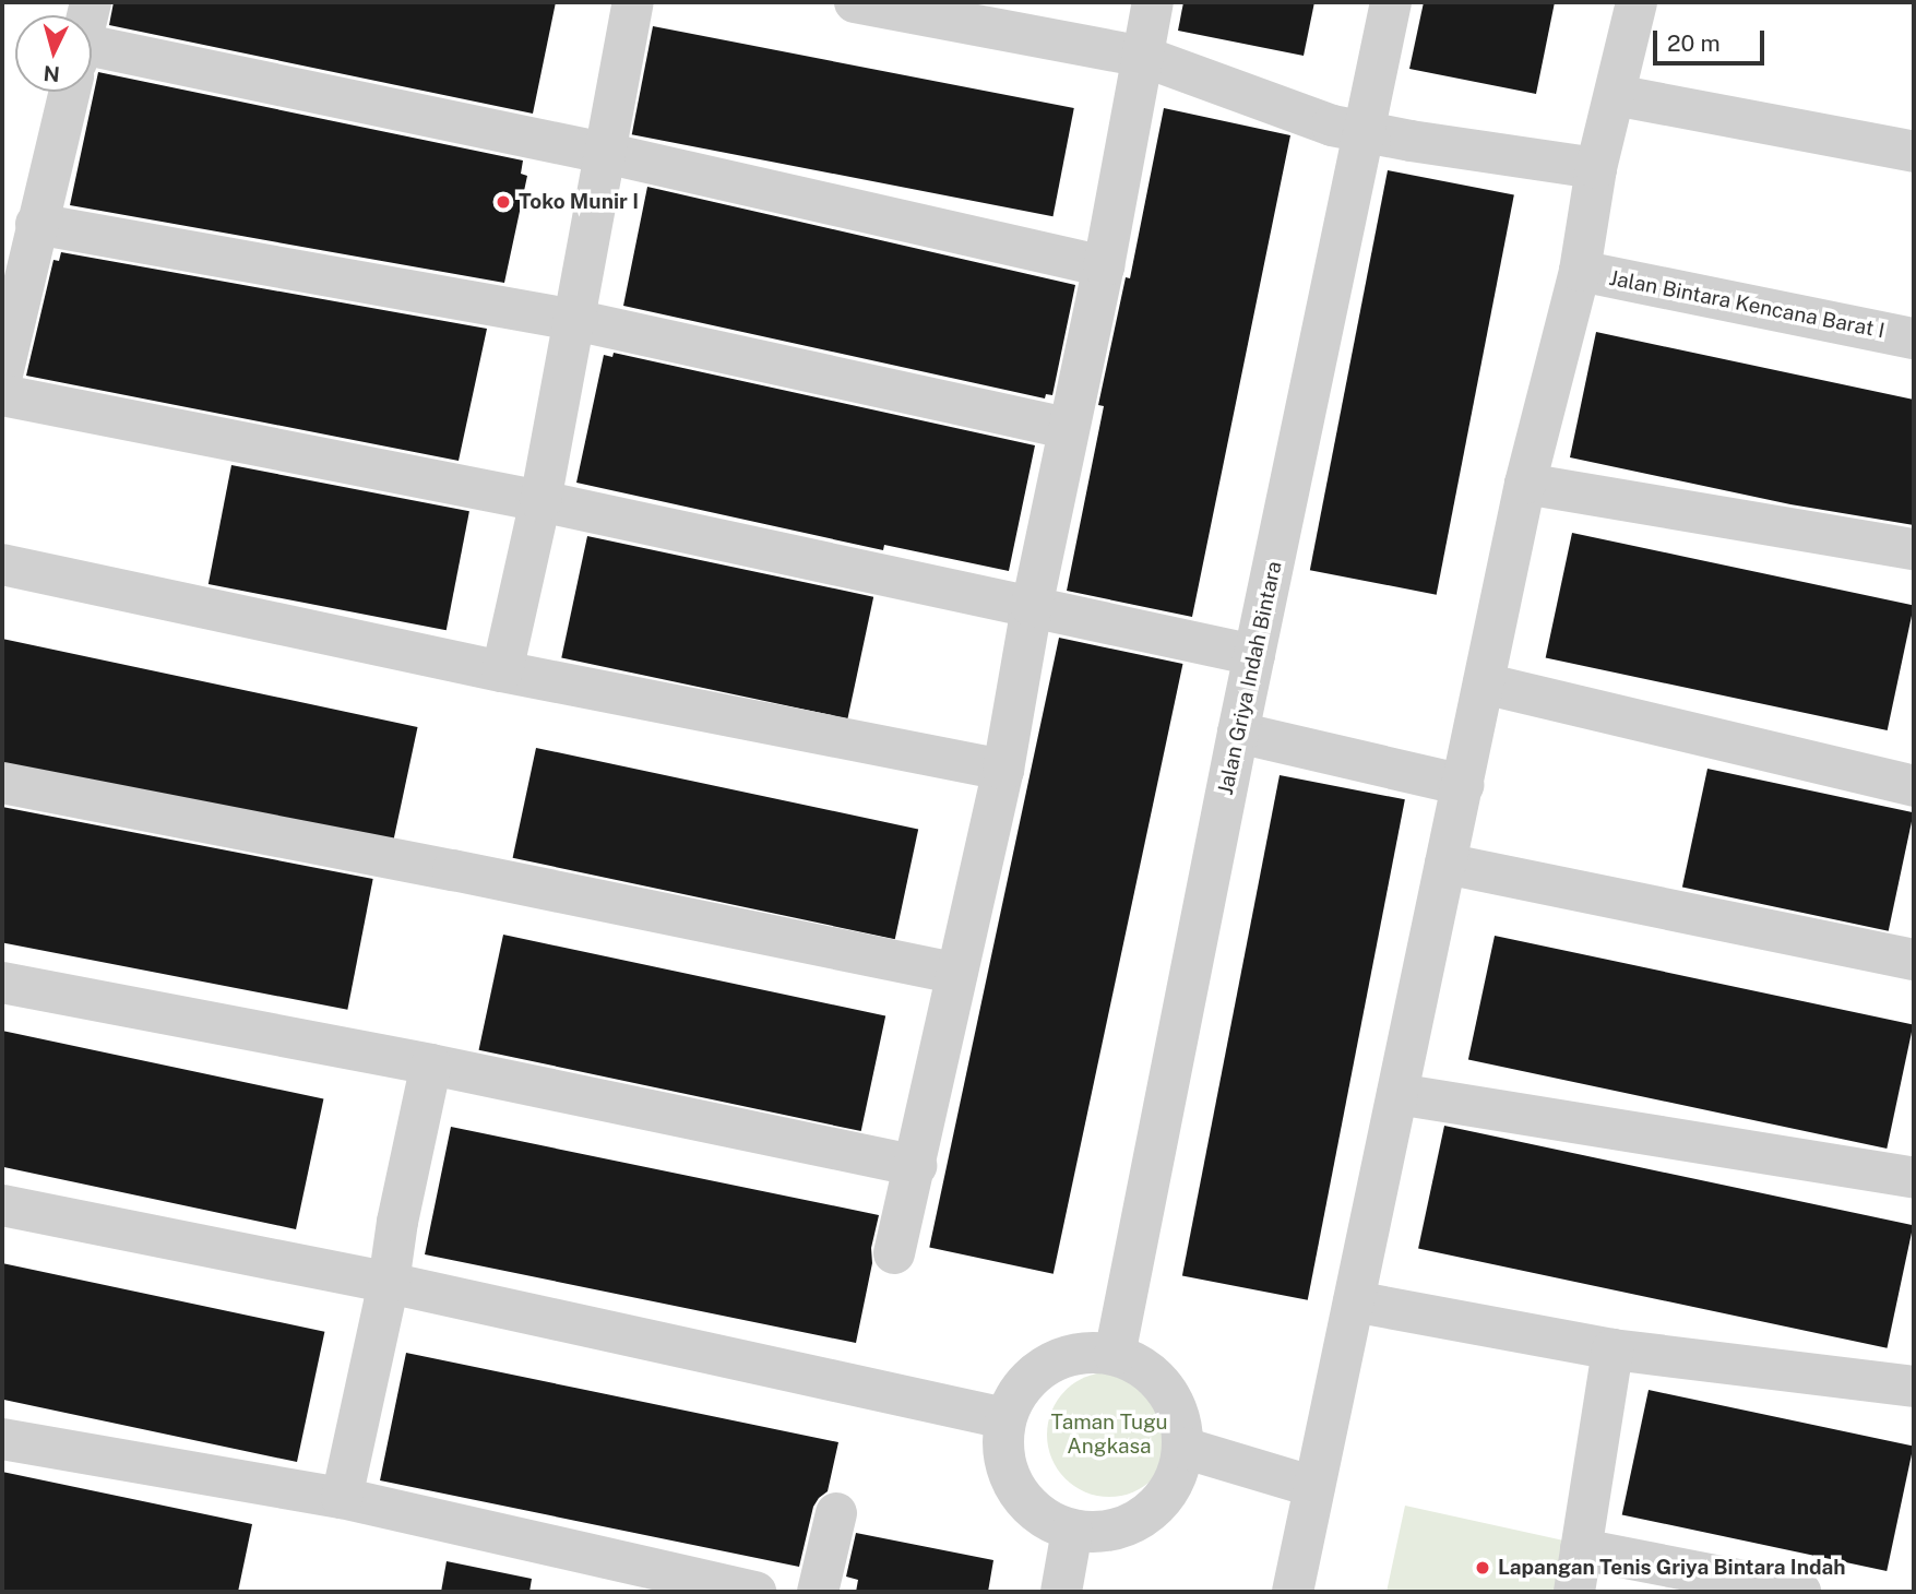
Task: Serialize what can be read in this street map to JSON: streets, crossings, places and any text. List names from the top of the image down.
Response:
{
  "streets": {
    "street": ["Jalan Bintara Kencana Barat I", "Jalan Griya Indah Bintara"]
  },
  "parks": ["Taman Tugu Angkasa"],
  "places": ["Toko Munir I", "Lapangan Tenis Griya Bintara Indah"],
  "scale_bar": "20 m",
  "north": "bottom"
}
